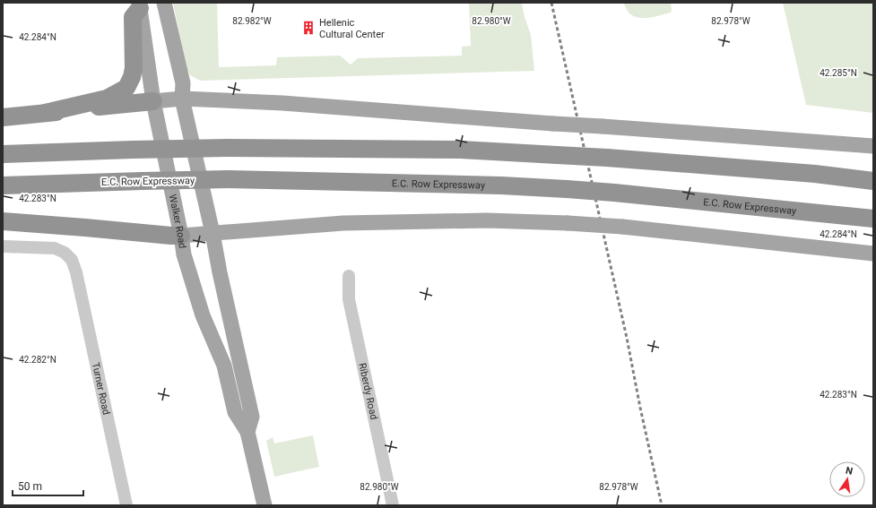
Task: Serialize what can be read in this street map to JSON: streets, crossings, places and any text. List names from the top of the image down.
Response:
{
  "streets": {
    "highway": ["E.C. Row Expressway"],
    "main road": ["Walker Road"],
    "street": ["Turner Road", "Riberdy Road"]
  },
  "places": {
    "building": ["Hellenic Cultural Center"]
  },
  "scale_bar": "50 m",
  "north": "top",
  "coordinates": [
    "82.982°W",
    "82.980°W",
    "82.978°W",
    "42.284°N",
    "42.285°N",
    "42.283°N",
    "42.282°N"
  ]
}
